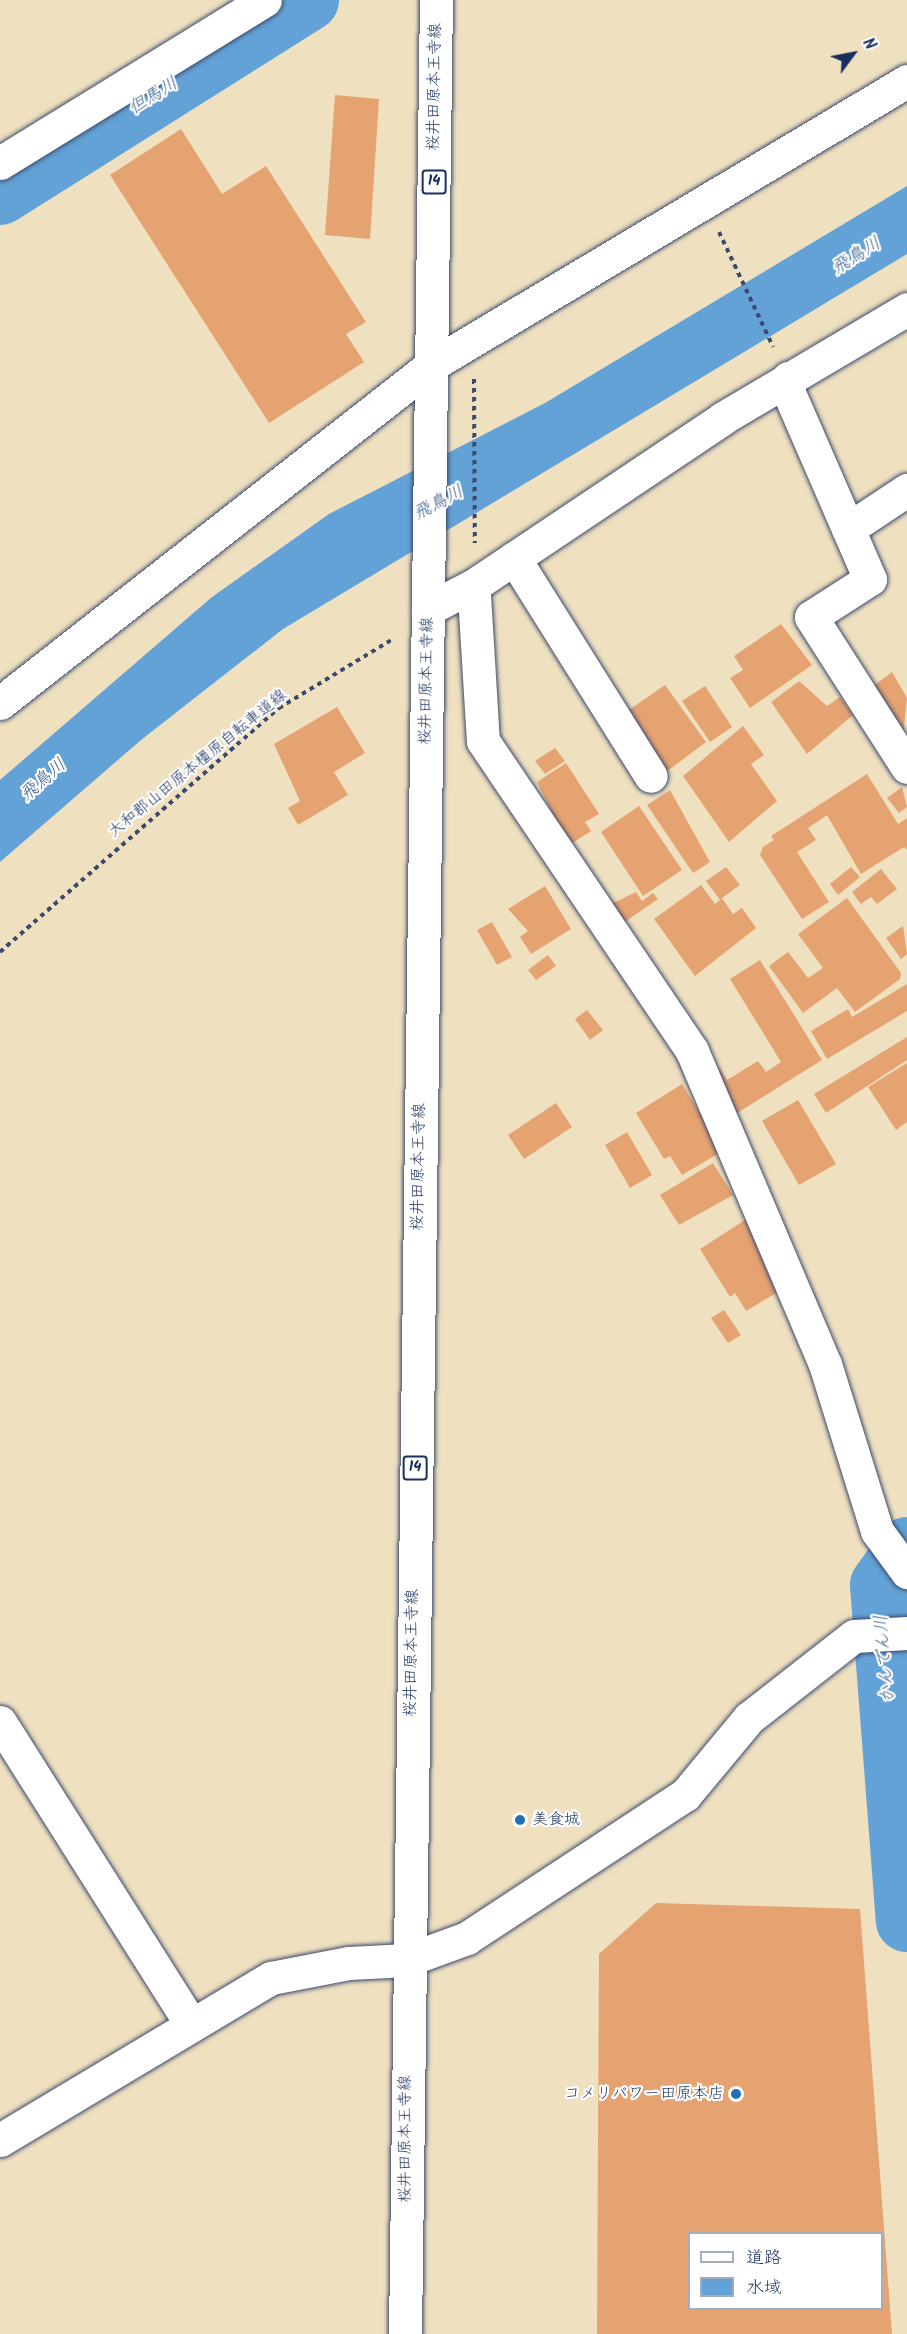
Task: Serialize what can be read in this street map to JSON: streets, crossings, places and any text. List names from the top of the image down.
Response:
{
  "streets": {
    "street": ["桜井田原本王寺線", "14"],
    "path": ["大和郡山田原本橿原自転車道線"]
  },
  "crossings": [
    ["桜井田原本王寺線", "大和郡山田原本橿原自転車道線"]
  ],
  "water": ["但馬川", "飛鳥川", "かんでん川"],
  "places": ["美食城", "コメリパワー田原本店"],
  "legend": ["道路", "水域"],
  "north": "top right"
}
